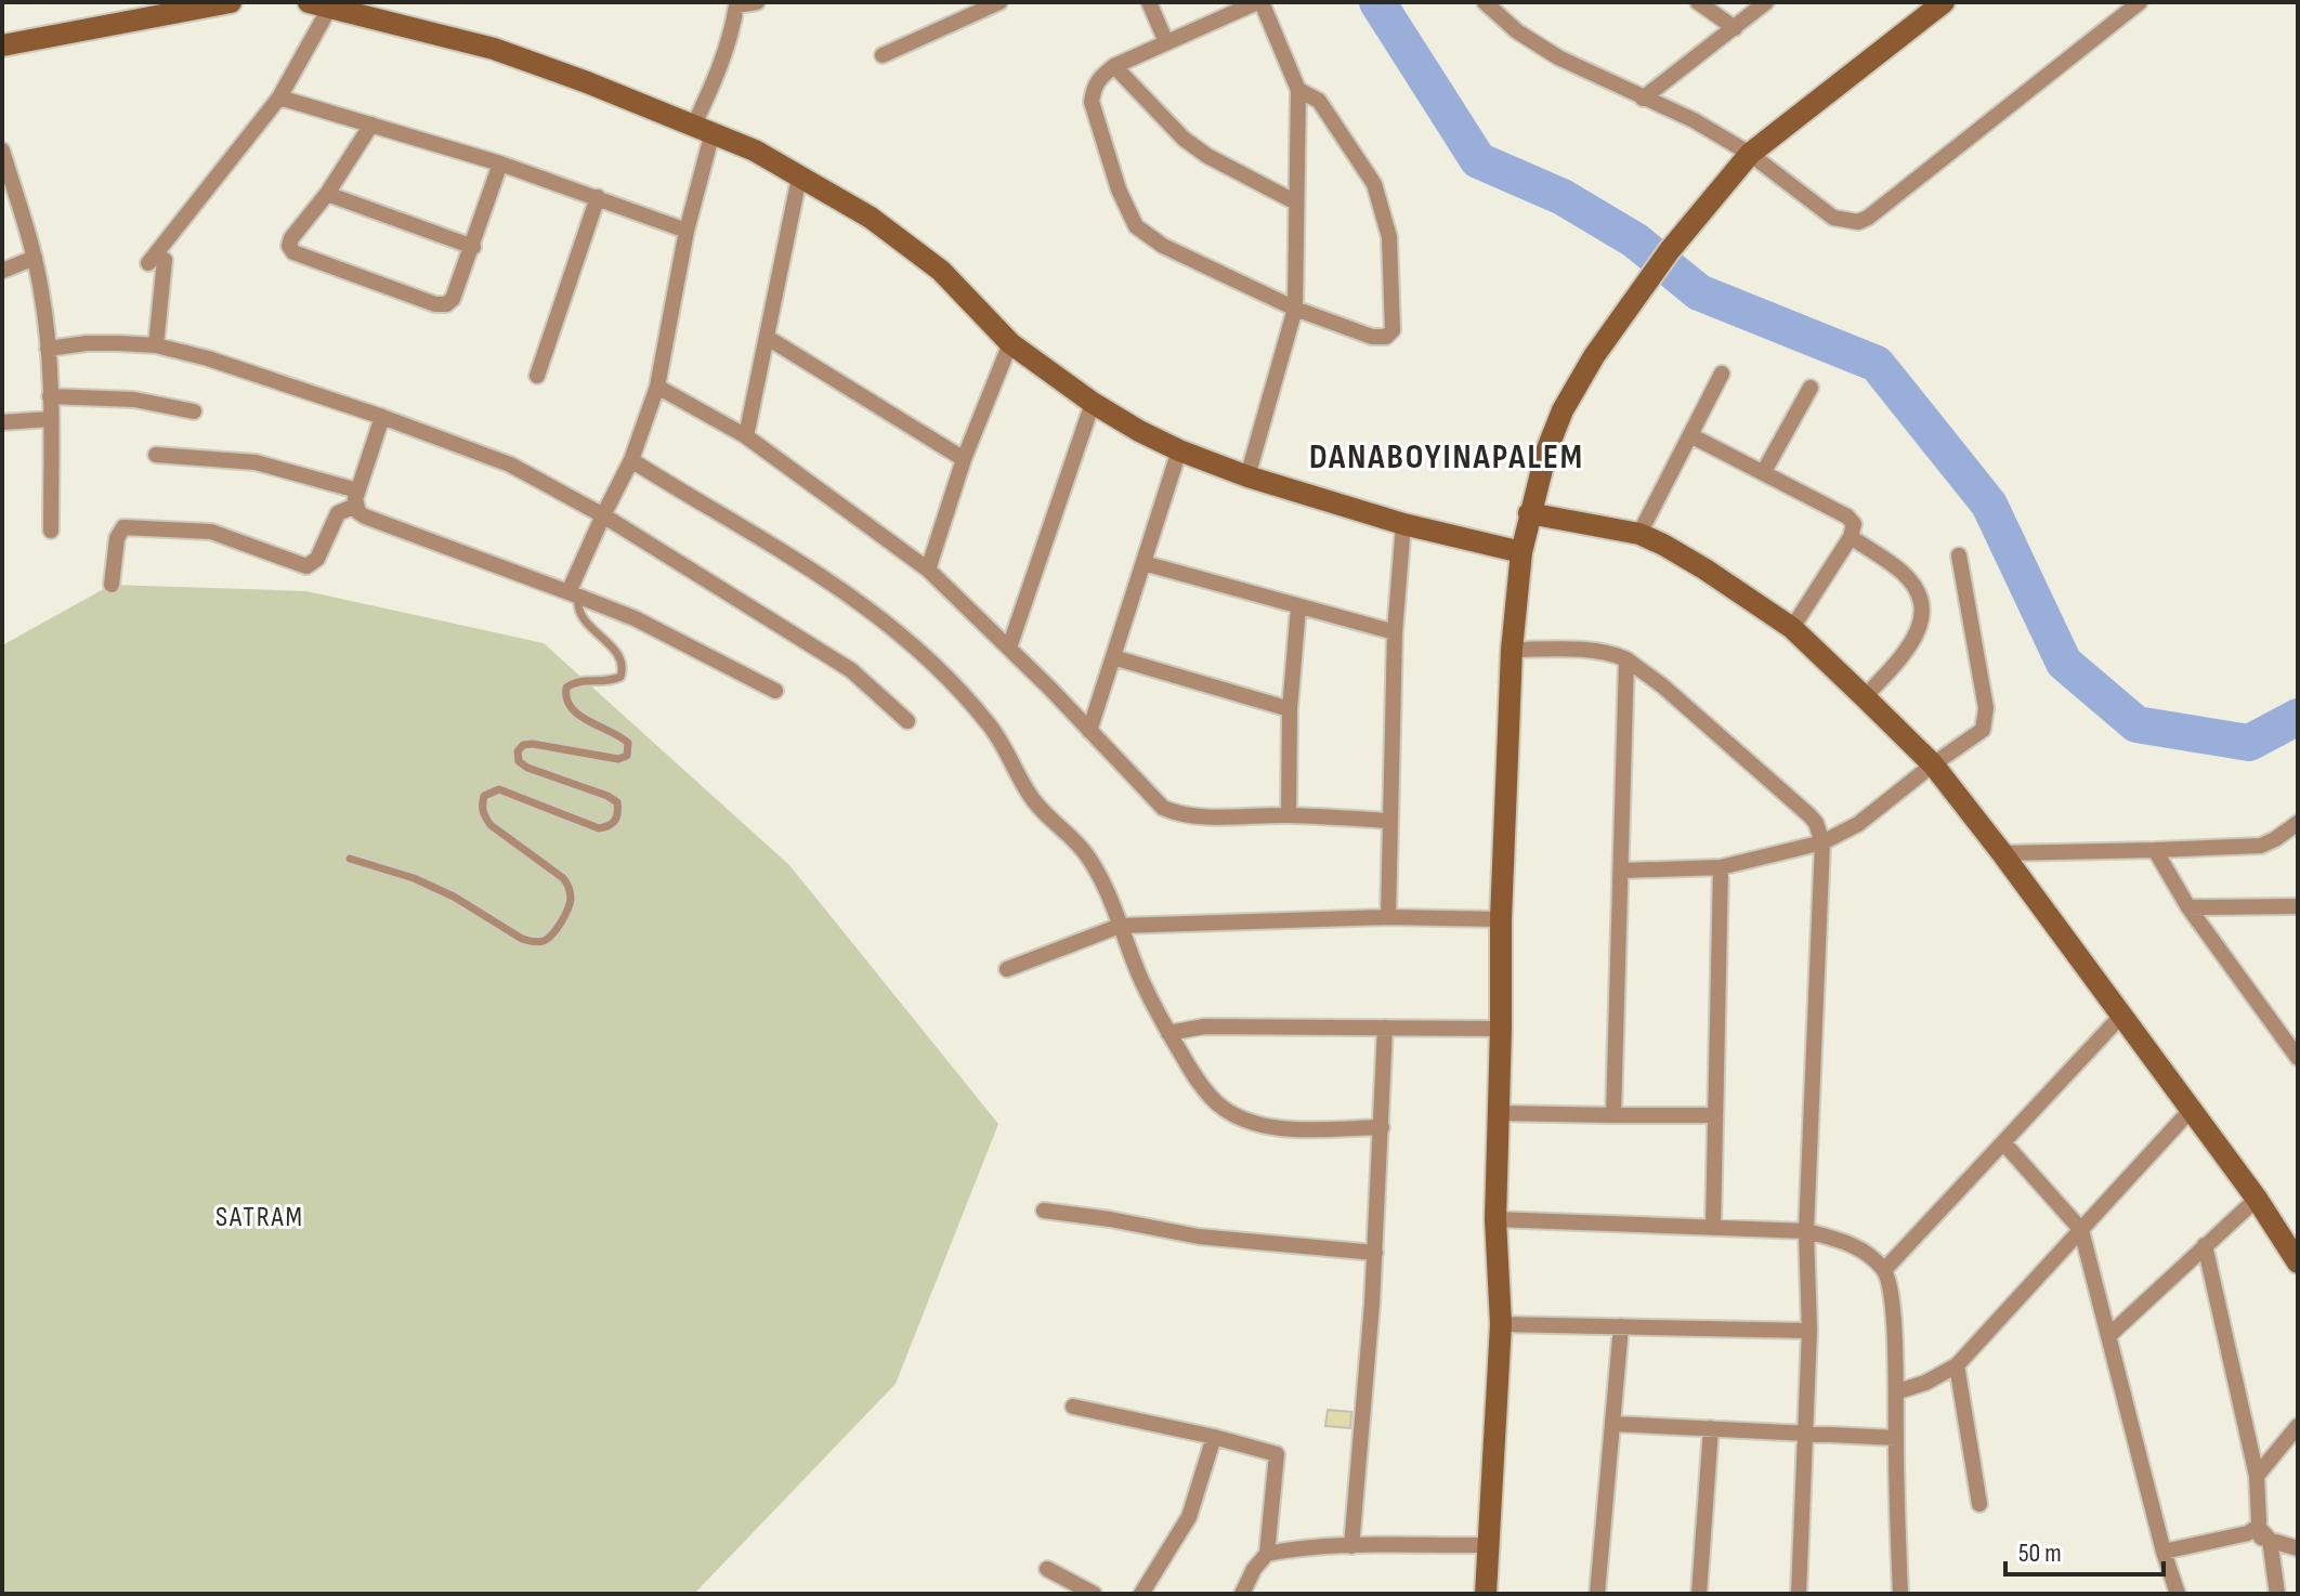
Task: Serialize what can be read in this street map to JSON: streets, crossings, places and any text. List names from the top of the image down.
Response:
{
  "districts": ["DANABOYINAPALEM", "SATRAM"],
  "scale_bar": "50 m"
}
